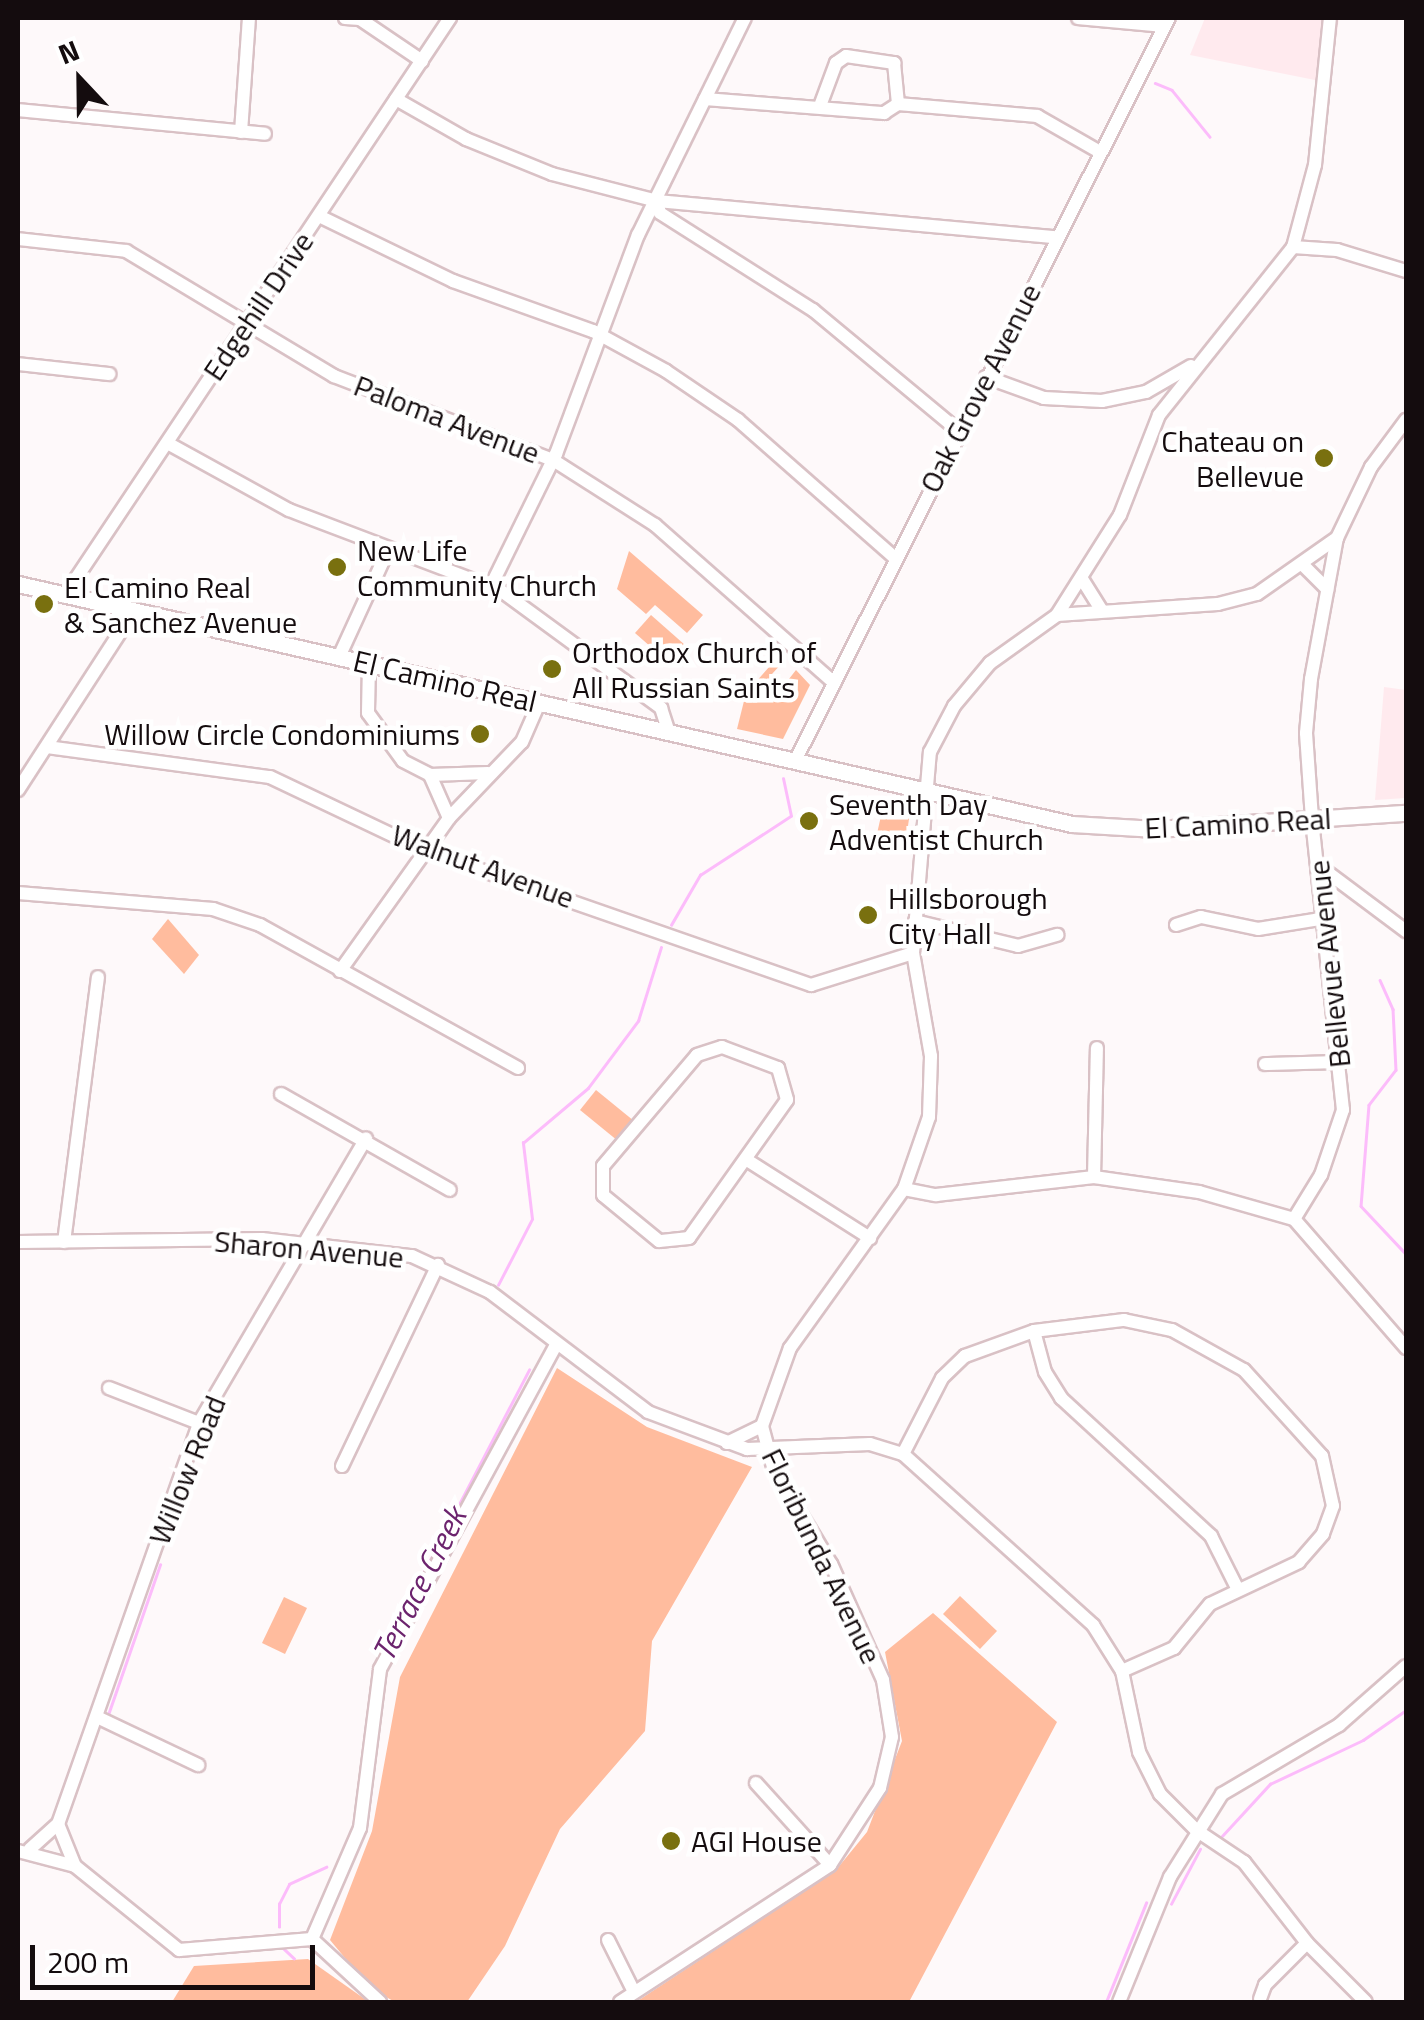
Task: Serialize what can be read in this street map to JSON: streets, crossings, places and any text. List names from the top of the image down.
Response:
{
  "streets": {
    "main road": ["El Camino Real"],
    "street": [
      "Edgehill Drive",
      "Oak Grove Avenue",
      "Paloma Avenue",
      "Walnut Avenue",
      "Bellevue Avenue",
      "Sharon Avenue",
      "Willow Road",
      "Floribunda Avenue"
    ]
  },
  "crossings": [
    ["Edgehill Drive", "Paloma Avenue"],
    ["Edgehill Drive", "El Camino Real"],
    ["Oak Grove Avenue", "Paloma Avenue"],
    ["Oak Grove Avenue", "El Camino Real"],
    ["El Camino Real", "Bellevue Avenue"],
    ["El Camino Real", "Floribunda Avenue"],
    ["Walnut Avenue", "Floribunda Avenue"],
    ["Sharon Avenue", "Willow Road"],
    ["Sharon Avenue", "Floribunda Avenue"]
  ],
  "water": ["Terrace Creek"],
  "places": [
    "Chateau on Bellevue",
    "New Life Community Church",
    "El Camino Real & Sanchez Avenue",
    "Orthodox Church of All Russian Saints",
    "Willow Circle Condominiums",
    "Seventh Day Adventist Church",
    "Hillsborough City Hall",
    "AGI House"
  ],
  "scale_bar": "200 m",
  "north": "top"
}
